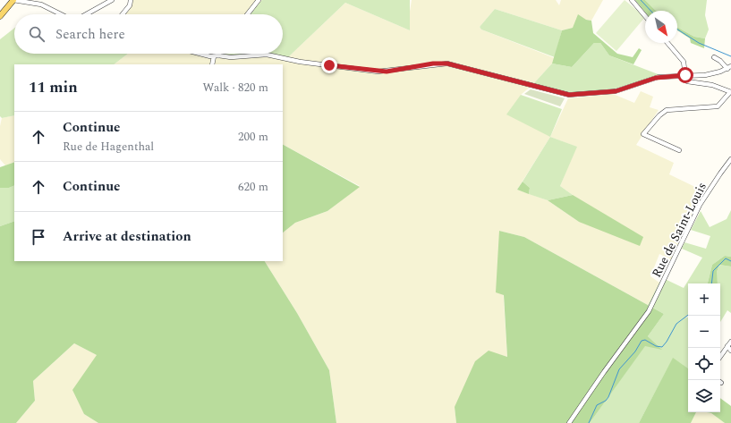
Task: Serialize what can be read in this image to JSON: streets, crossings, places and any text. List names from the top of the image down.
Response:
{
  "streets": {
    "street": ["Rue de Saint-Louis"]
  },
  "north": "bottom right",
  "page": {
    "search": "Search here",
    "heading": ["11 min", "Walk · 820 m"],
    "list": [
      ["Continue", "Rue de Hagenthal", "200 m"],
      ["Continue", "620 m"],
      "Arrive at destination"
    ],
    "map_buttons": ["+", "−"]
  }
}
